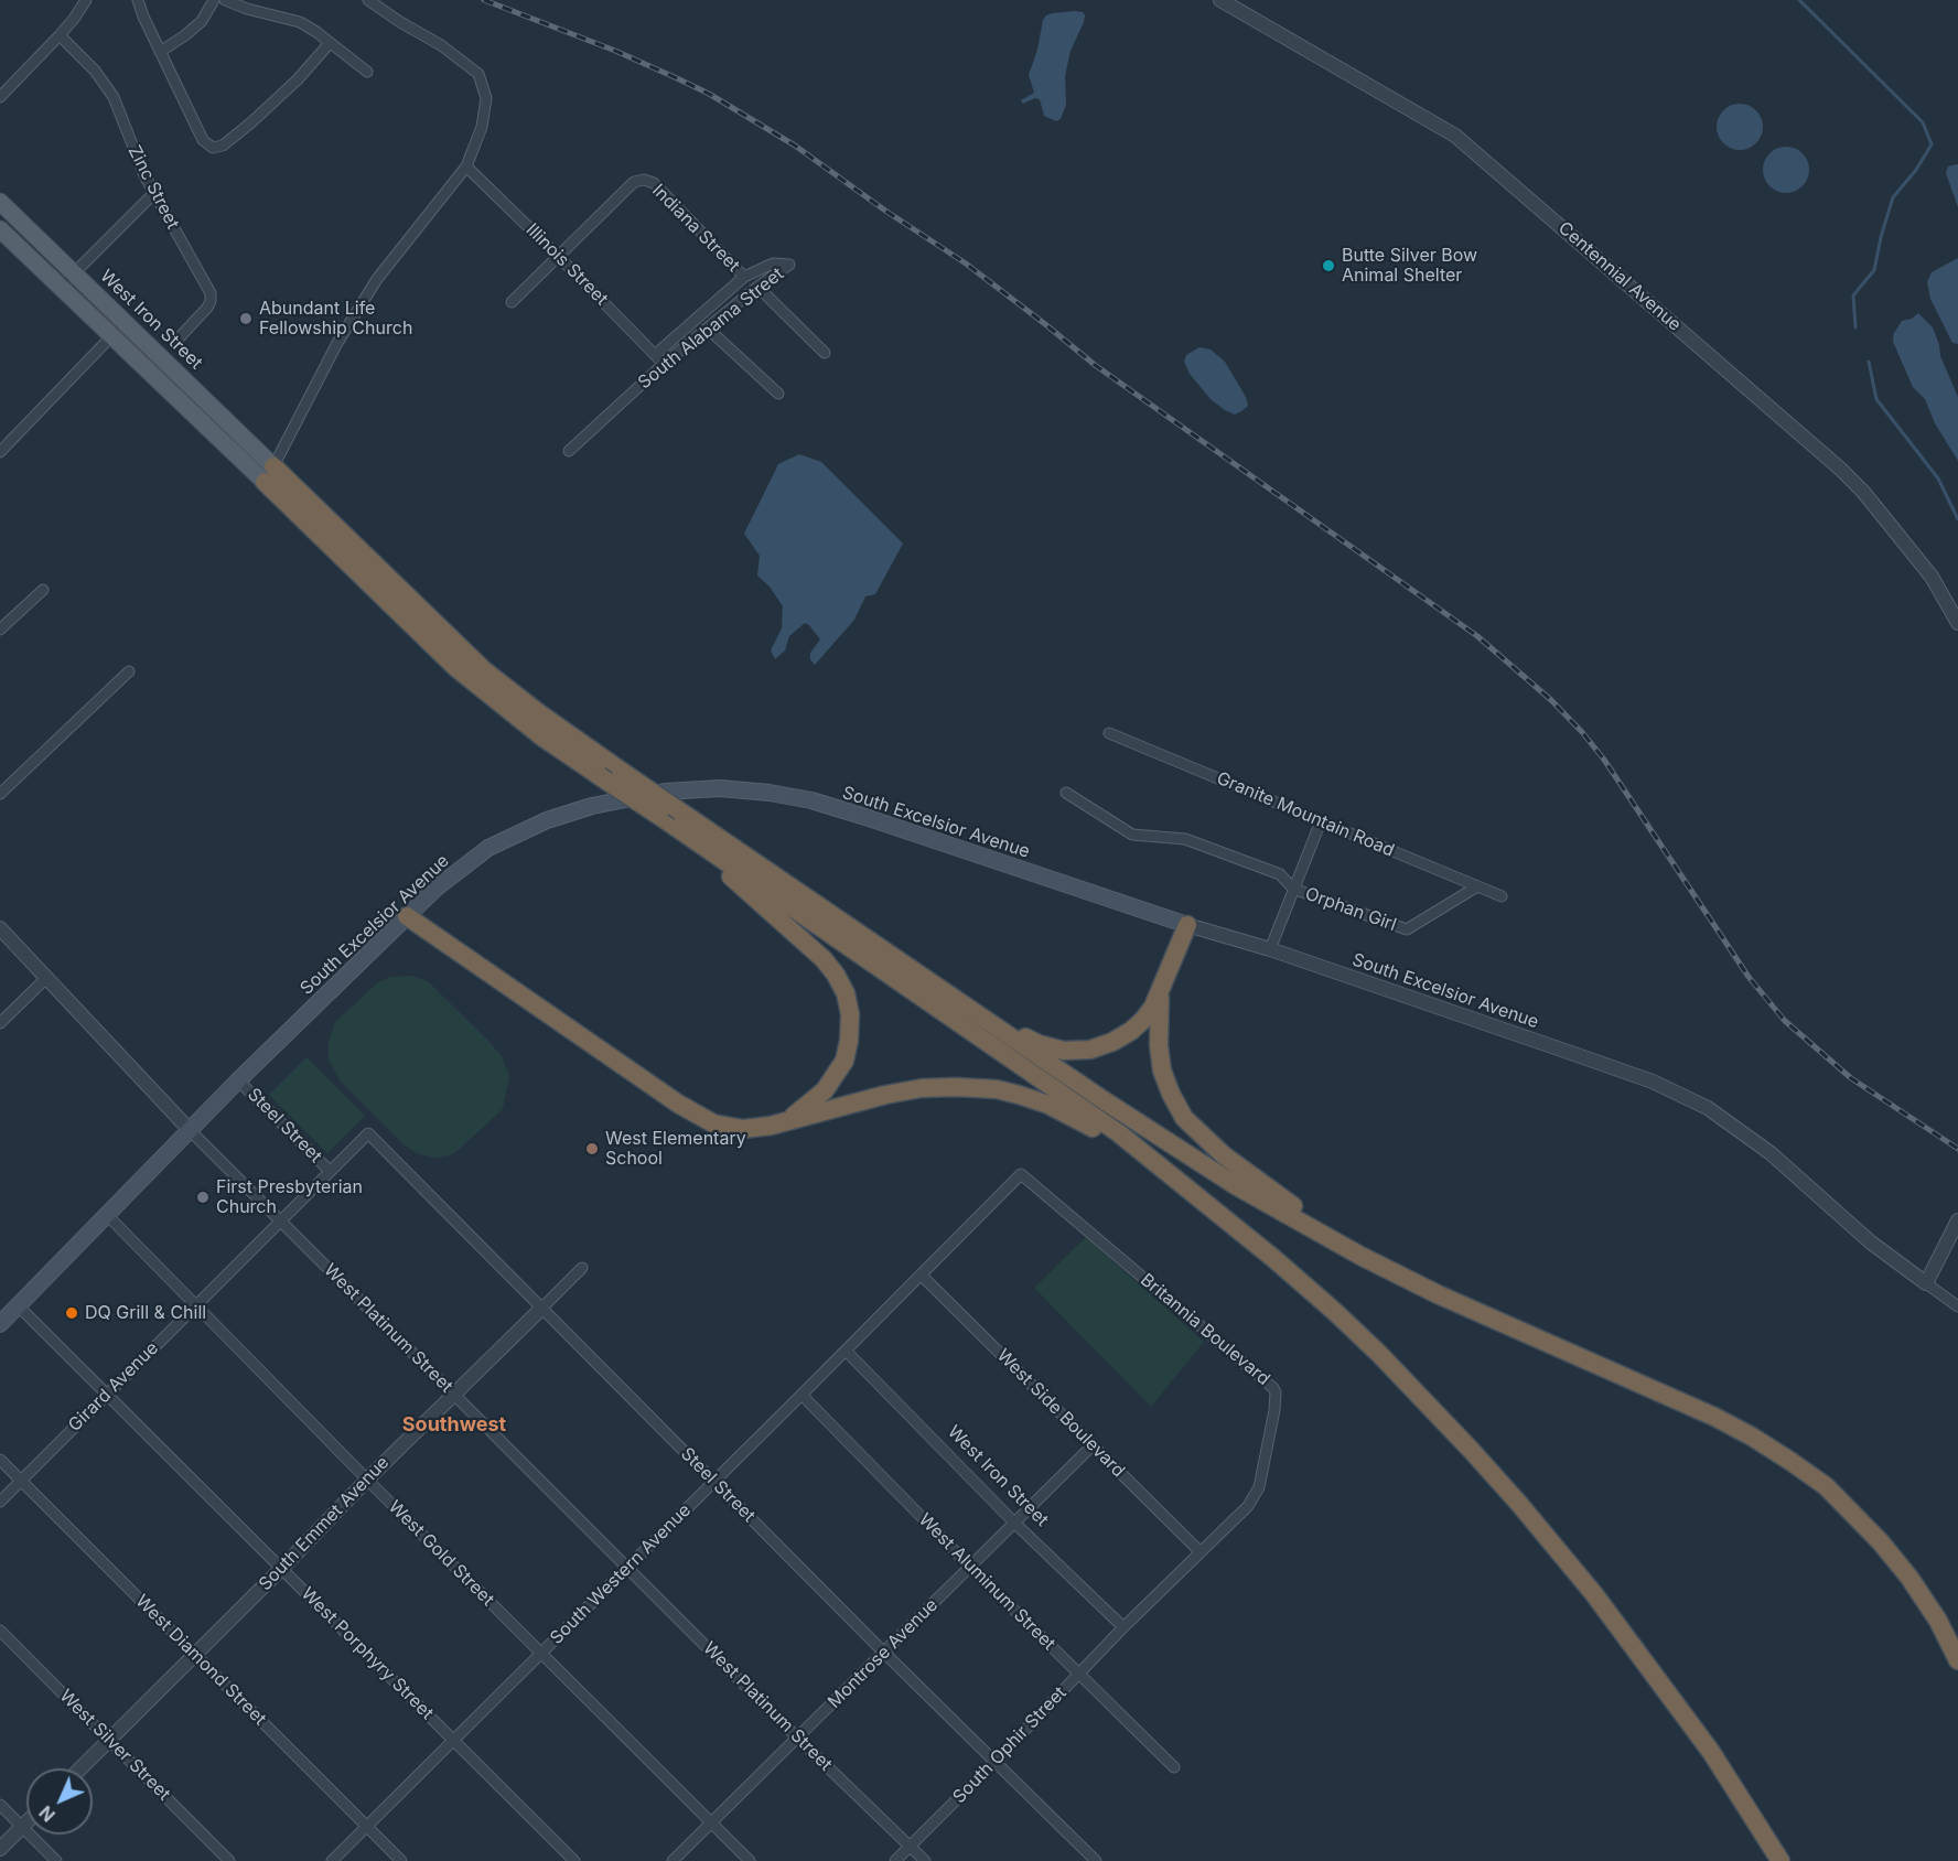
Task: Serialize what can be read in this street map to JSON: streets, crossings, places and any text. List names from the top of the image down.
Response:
{
  "streets": {
    "main road": ["West Iron Street", "South Excelsior Avenue"],
    "street": [
      "Zinc Street",
      "Indiana Street",
      "Illinois Street",
      "Centennial Avenue",
      "South Alabama Street",
      "Granite Mountain Road",
      "Orphan Girl",
      "Steel Street",
      "West Platinum Street",
      "Britannia Boulevard",
      "Girard Avenue",
      "West Side Boulevard",
      "South Emmet Avenue",
      "West Gold Street",
      "South Western Avenue",
      "West Aluminum Street",
      "West Porphyry Street",
      "Montrose Avenue",
      "West Diamond Street",
      "West Silver Street",
      "South Ophir Street"
    ]
  },
  "crossings": [
    ["Indiana Street", "Illinois Street"],
    ["Indiana Street", "South Alabama Street"],
    ["Illinois Street", "South Alabama Street"],
    ["West Iron Street", "South Western Avenue"],
    ["West Iron Street", "Montrose Avenue"],
    ["West Iron Street", "South Ophir Street"],
    ["Granite Mountain Road", "Orphan Girl"],
    ["South Excelsior Avenue", "Steel Street"],
    ["South Excelsior Avenue", "West Platinum Street"],
    ["South Excelsior Avenue", "West Gold Street"],
    ["South Excelsior Avenue", "West Porphyry Street"],
    ["Steel Street", "Girard Avenue"],
    ["Steel Street", "South Emmet Avenue"],
    ["Steel Street", "South Western Avenue"],
    ["Steel Street", "Montrose Avenue"],
    ["Steel Street", "South Ophir Street"],
    ["West Platinum Street", "Girard Avenue"],
    ["West Platinum Street", "South Emmet Avenue"],
    ["West Platinum Street", "South Western Avenue"],
    ["West Platinum Street", "Montrose Avenue"],
    ["West Platinum Street", "South Ophir Street"],
    ["Britannia Boulevard", "West Side Boulevard"],
    ["Britannia Boulevard", "South Western Avenue"],
    ["Britannia Boulevard", "South Ophir Street"],
    ["Girard Avenue", "West Gold Street"],
    ["Girard Avenue", "West Porphyry Street"],
    ["Girard Avenue", "West Diamond Street"],
    ["West Side Boulevard", "South Western Avenue"],
    ["West Side Boulevard", "Montrose Avenue"],
    ["West Side Boulevard", "South Ophir Street"],
    ["South Emmet Avenue", "West Gold Street"],
    ["South Emmet Avenue", "West Porphyry Street"],
    ["South Emmet Avenue", "West Diamond Street"],
    ["South Emmet Avenue", "West Silver Street"],
    ["West Gold Street", "South Western Avenue"],
    ["West Gold Street", "Montrose Avenue"],
    ["South Western Avenue", "West Aluminum Street"],
    ["South Western Avenue", "West Porphyry Street"],
    ["South Western Avenue", "West Diamond Street"],
    ["West Aluminum Street", "Montrose Avenue"],
    ["West Aluminum Street", "South Ophir Street"]
  ],
  "districts": ["Southwest"],
  "places": [
    "Butte Silver Bow Animal Shelter",
    "Abundant Life Fellowship Church",
    "West Elementary School",
    "First Presbyterian Church",
    "DQ Grill & Chill"
  ],
  "north": "bottom left"
}
